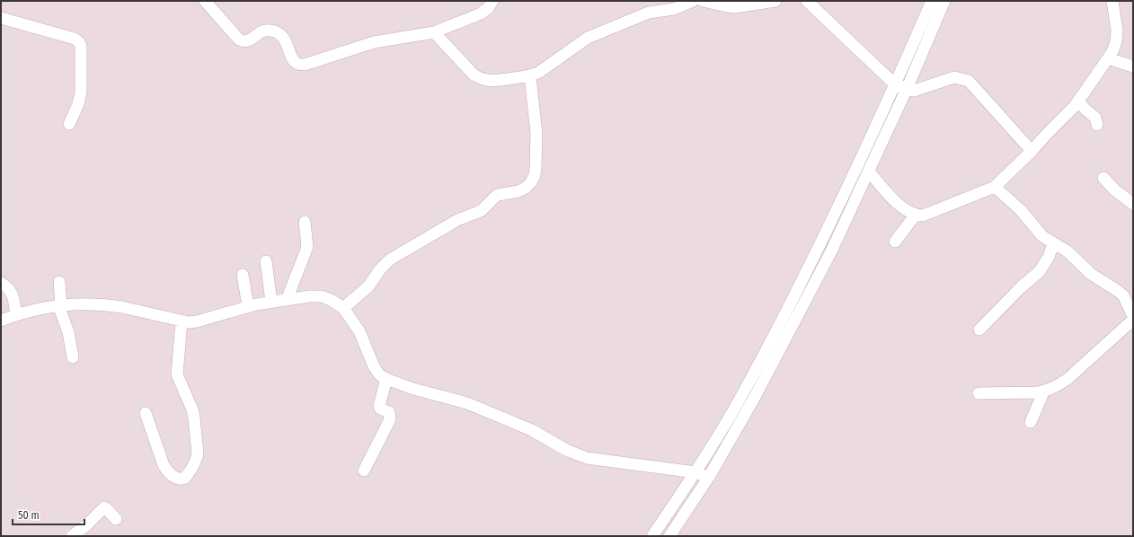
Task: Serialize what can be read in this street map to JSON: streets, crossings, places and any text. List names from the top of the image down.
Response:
{
  "scale_bar": "50 m"
}
